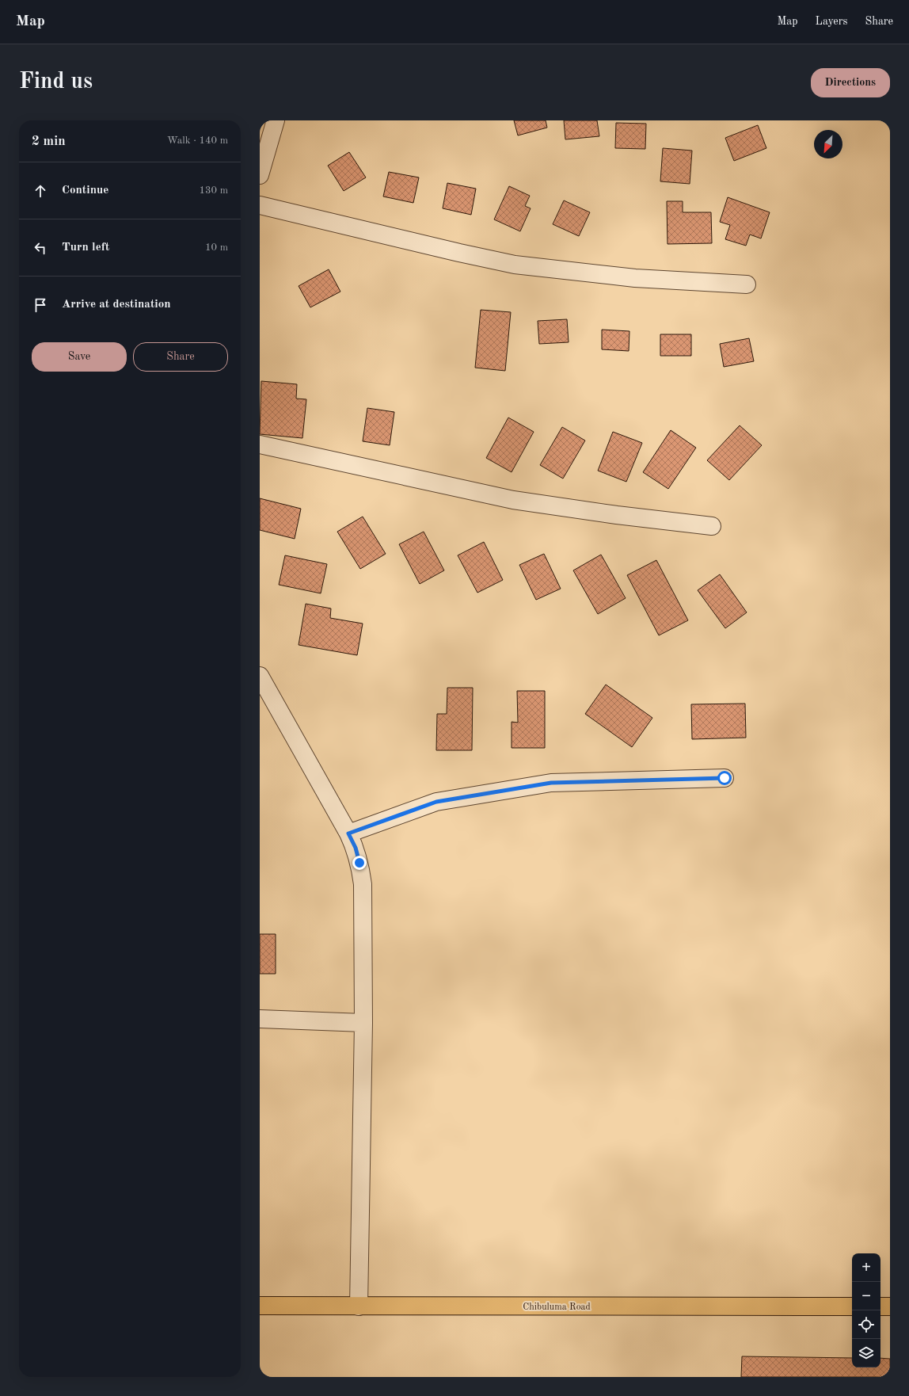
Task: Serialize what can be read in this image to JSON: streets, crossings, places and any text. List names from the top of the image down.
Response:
{
  "streets": {
    "main road": ["Chibuluma Road"]
  },
  "north": "bottom left",
  "page": {
    "header": "Map",
    "nav": ["Map", "Layers", "Share"],
    "buttons": [
      "Directions",
      ["Save", "Share"]
    ],
    "title": "Find us",
    "heading": ["2 min", "Walk · 140 m"],
    "list": [
      ["Continue", "130 m"],
      ["Turn left", "10 m"],
      "Arrive at destination"
    ],
    "map_buttons": ["+", "−"]
  }
}
